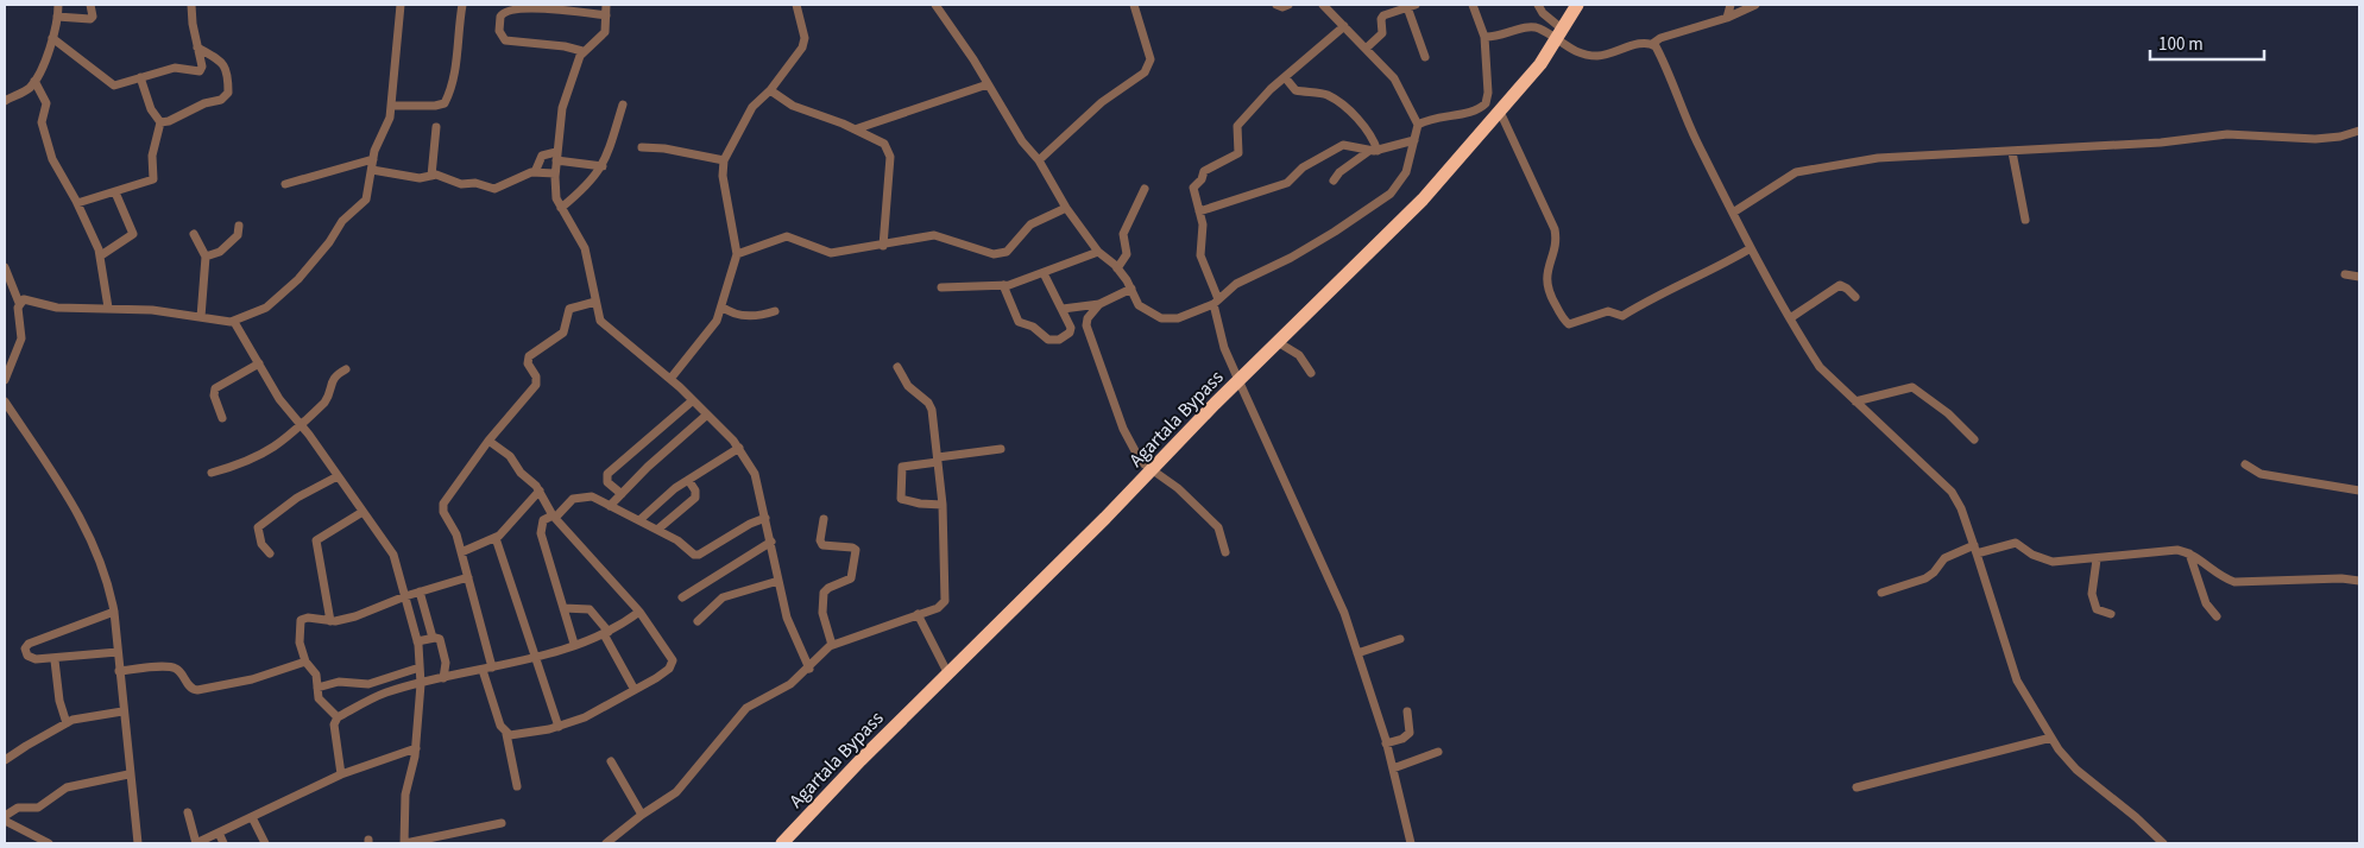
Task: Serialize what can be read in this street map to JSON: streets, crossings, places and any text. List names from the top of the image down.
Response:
{
  "streets": {
    "highway": ["Agartala Bypass"]
  },
  "scale_bar": "100 m"
}
